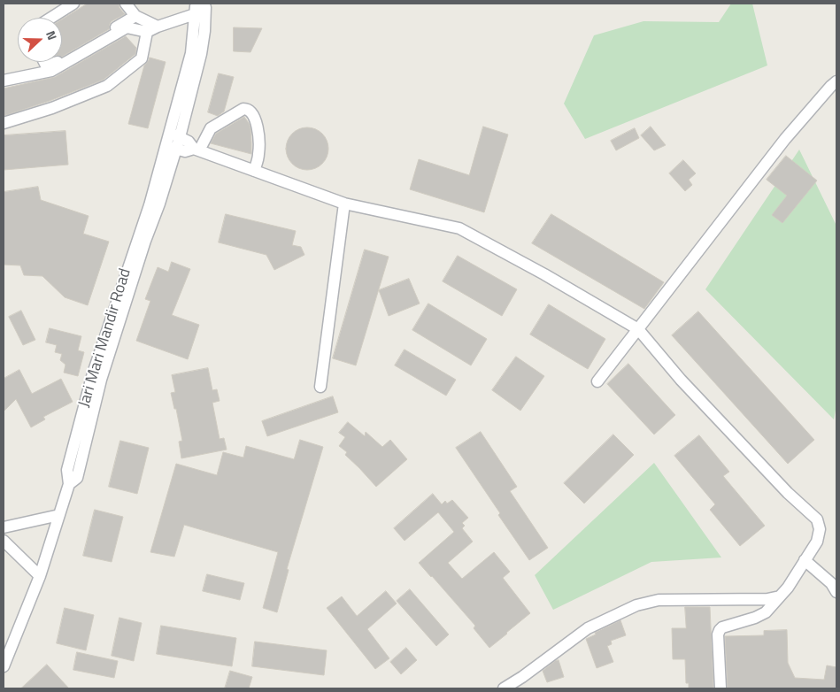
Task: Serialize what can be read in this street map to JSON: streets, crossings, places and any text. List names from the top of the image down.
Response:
{
  "streets": {
    "street": ["Jari Mari Mandir Road"]
  },
  "north": "right"
}
